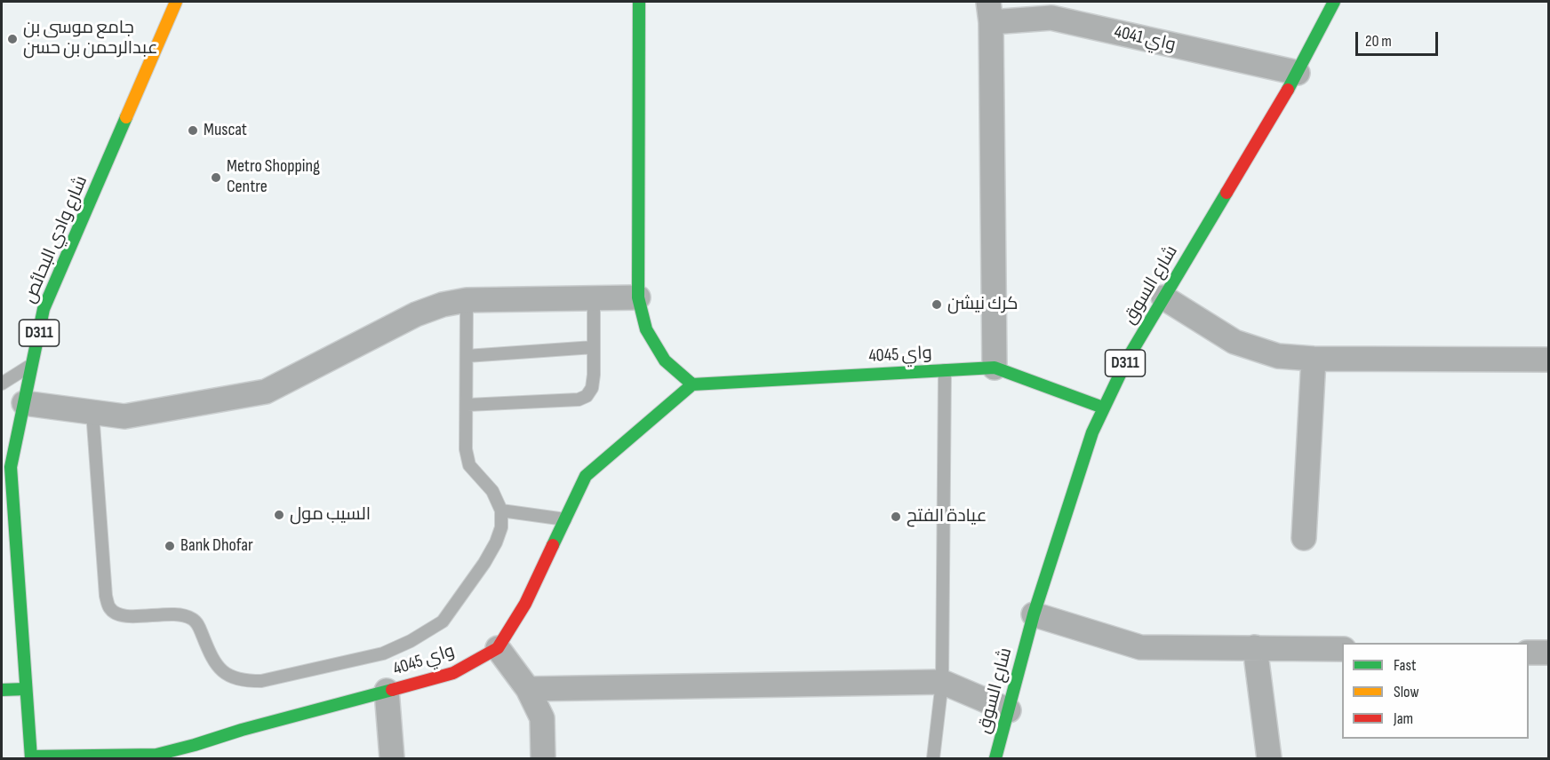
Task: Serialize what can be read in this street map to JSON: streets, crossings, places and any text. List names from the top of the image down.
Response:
{
  "streets": {
    "street": [
      "واي 4041",
      "شارع وادي البحائص",
      "شارع السوق",
      "D311",
      "واي 4045"
    ]
  },
  "crossings": [
    ["واي 4041", "شارع السوق"],
    ["شارع وادي البحائص", "واي 4045"],
    ["شارع السوق", "واي 4045"]
  ],
  "places": [
    "جامع موسى بن عبدالرحمن بن حسن",
    "Muscat",
    "Metro Shopping Centre",
    "كرك نيشن",
    "السيب مول",
    "عيادة الفتح",
    "Bank Dhofar"
  ],
  "legend": ["Fast", "Slow", "Jam"],
  "scale_bar": "20 m"
}
